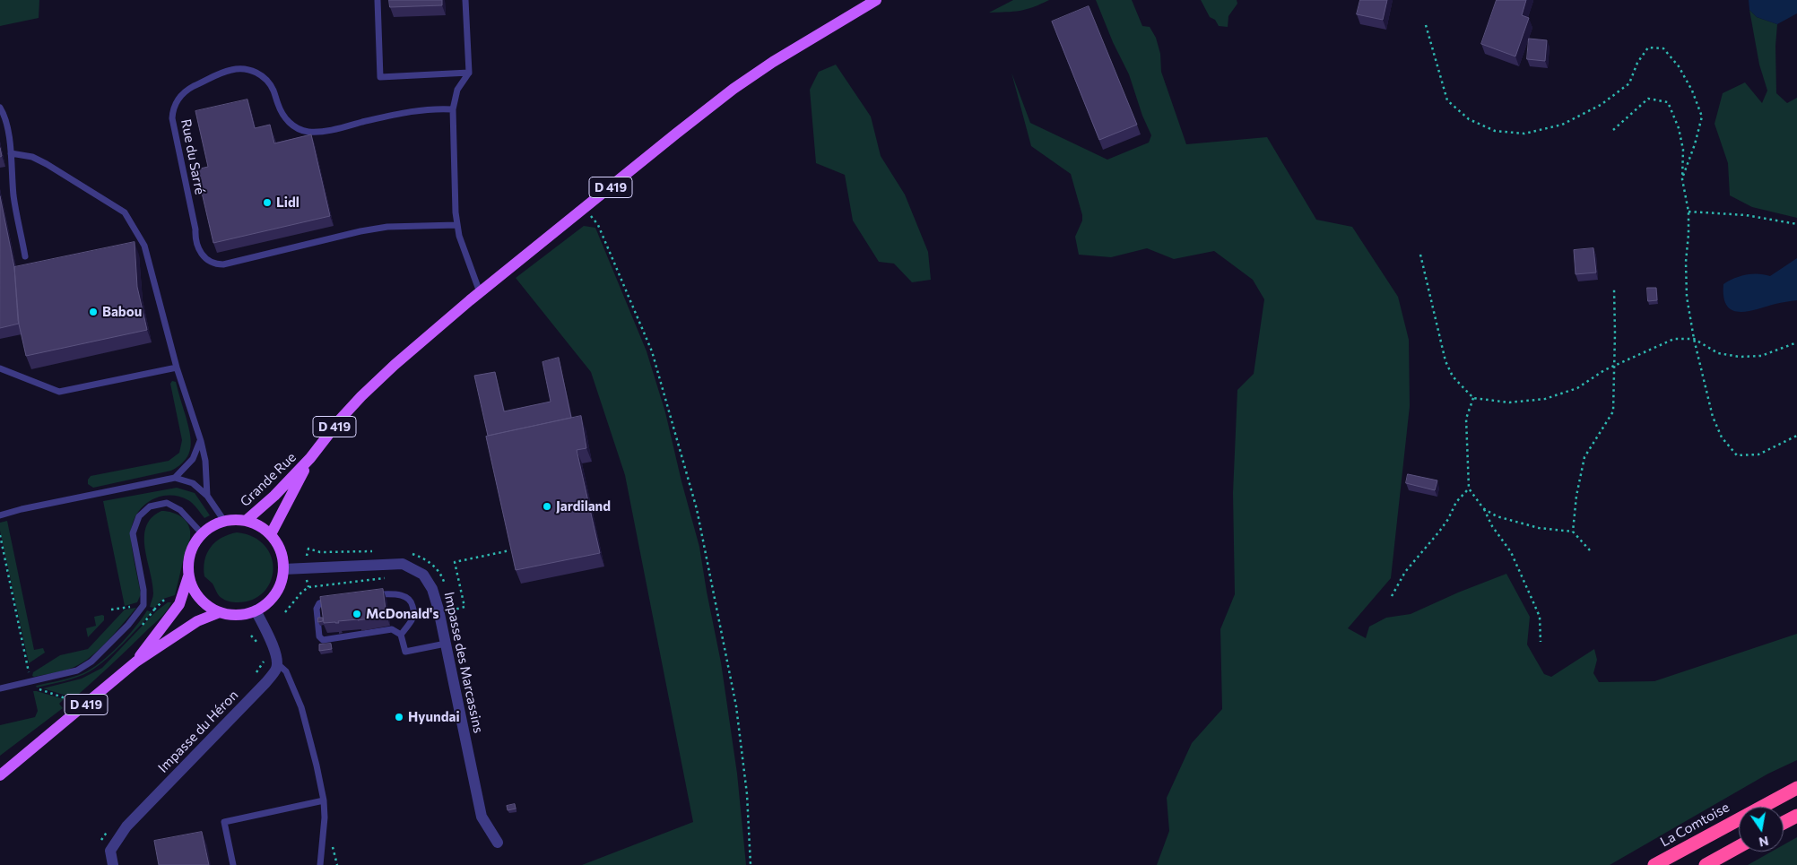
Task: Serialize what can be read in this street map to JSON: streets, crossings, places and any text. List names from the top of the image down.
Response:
{
  "streets": {
    "highway": ["La Comtoise"],
    "main road": ["D 419", "Grande Rue"],
    "street": ["Impasse des Marcassins", "Impasse du Héron"],
    "lane": ["Rue du Sarré"]
  },
  "crossings": [
    ["D 419", "Grande Rue"],
    ["D 419", "Impasse des Marcassins"],
    ["Grande Rue", "Impasse des Marcassins"]
  ],
  "places": [
    "Lidl",
    "Babou",
    "Jardiland",
    "McDonald's",
    "Hyundai"
  ],
  "north": "bottom"
}
